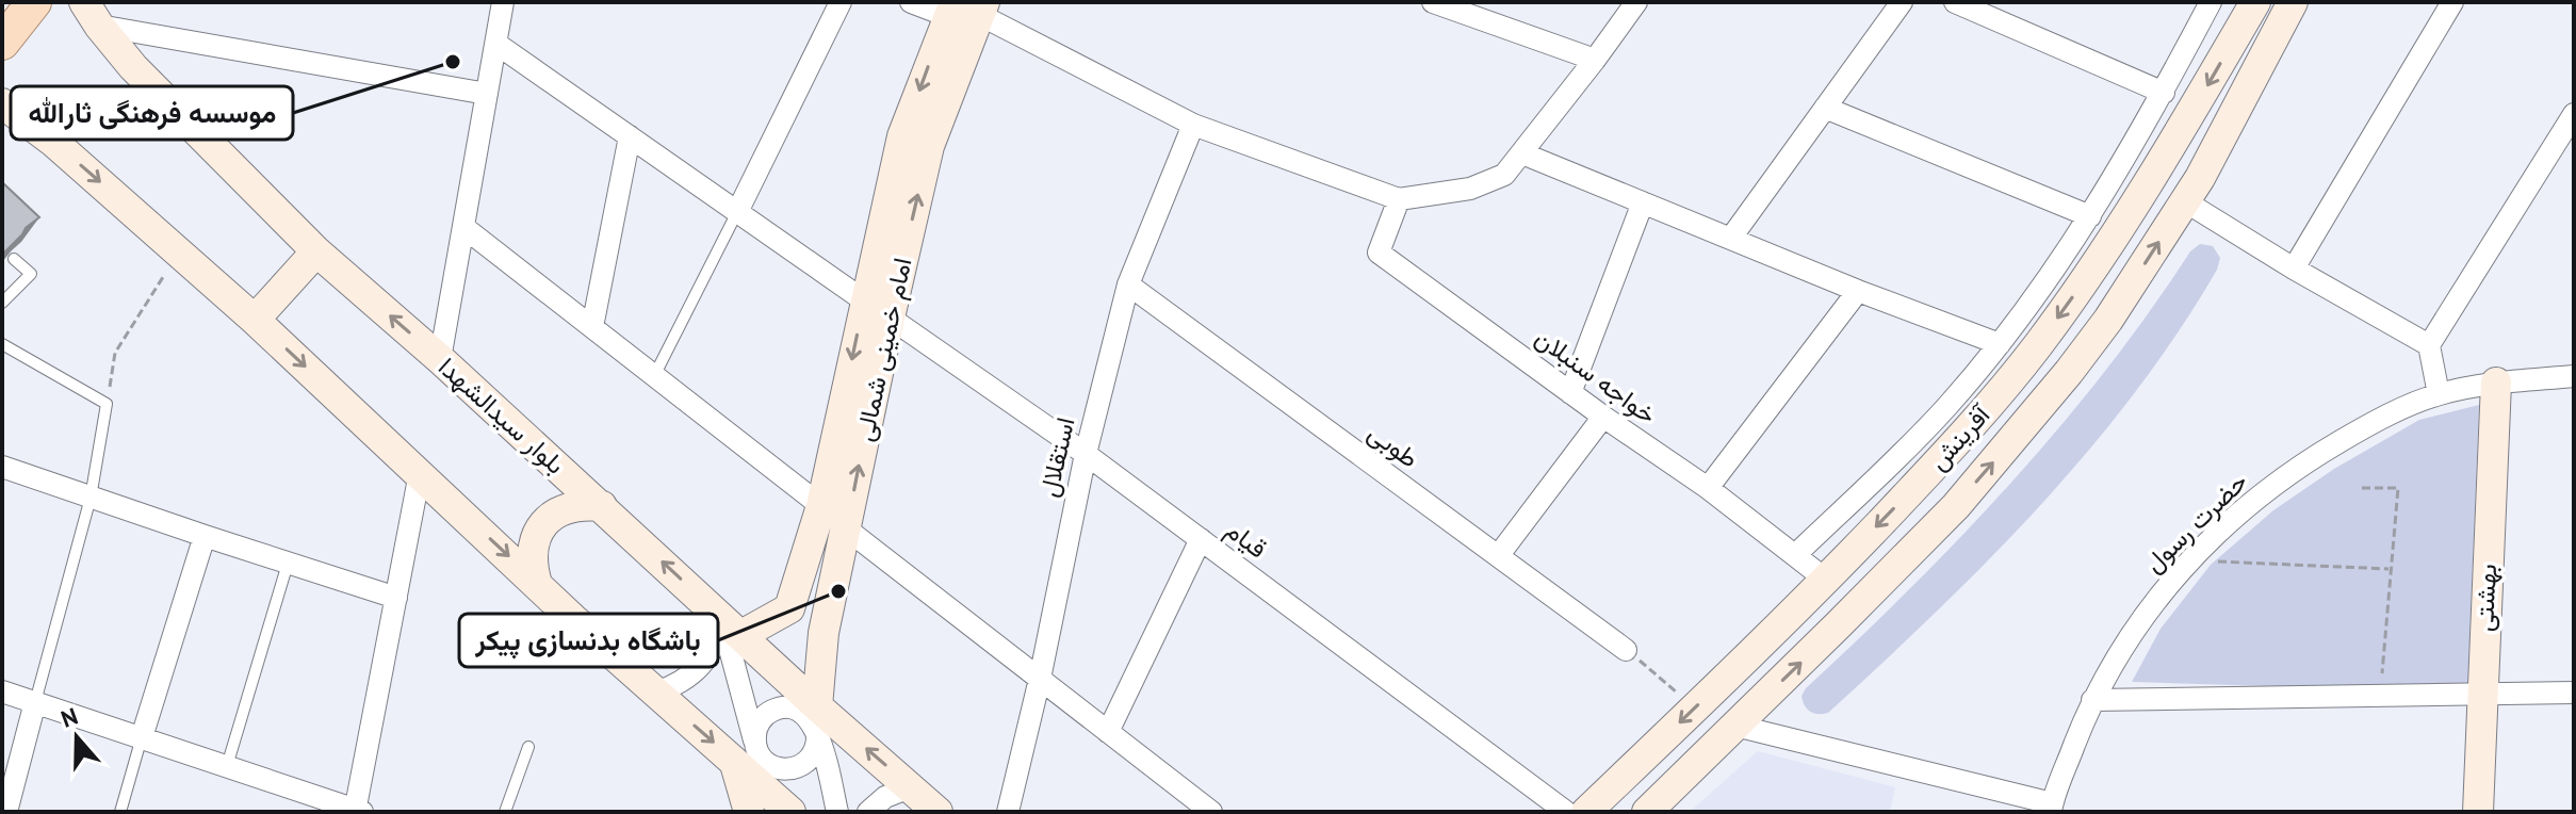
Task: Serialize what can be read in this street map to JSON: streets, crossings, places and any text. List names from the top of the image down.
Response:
{
  "streets": {
    "main road": [
      "امام خمینی شمالی",
      "بلوار سیدالشهدا",
      "آفرینش",
      "بهشتی"
    ],
    "street": [
      "خواجه سنبلان",
      "طوبی",
      "استقلال",
      "حضرت رسول",
      "قیام"
    ]
  },
  "crossings": [
    ["امام خمینی شمالی", "بلوار سیدالشهدا"],
    ["امام خمینی شمالی", "قیام"],
    ["خواجه سنبلان", "آفرینش"],
    ["طوبی", "استقلال"],
    ["استقلال", "قیام"],
    ["حضرت رسول", "بهشتی"]
  ],
  "places": ["موسسه فرهنگی ثارالله", "باشگاه بدنسازی پیکر"],
  "north": "top"
}
